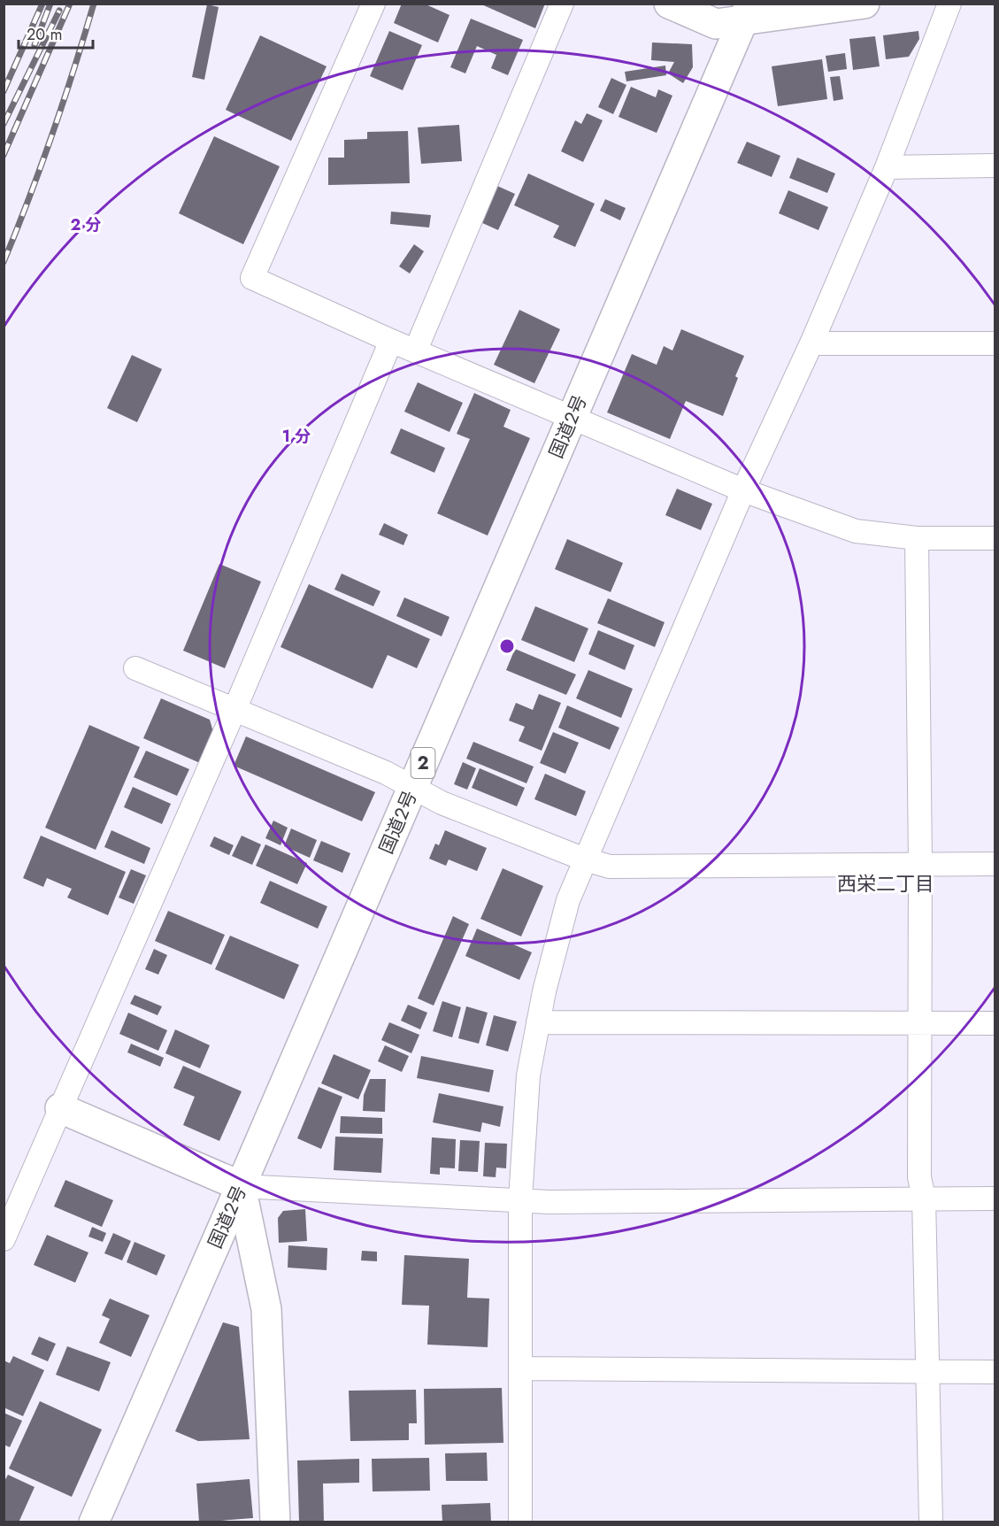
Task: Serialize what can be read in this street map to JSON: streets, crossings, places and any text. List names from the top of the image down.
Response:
{
  "streets": {
    "main road": ["国道2号", "2"]
  },
  "districts": ["西栄二丁目"],
  "scale_bar": "20 m",
  "rings": ["2 分", "1 分"]
}
